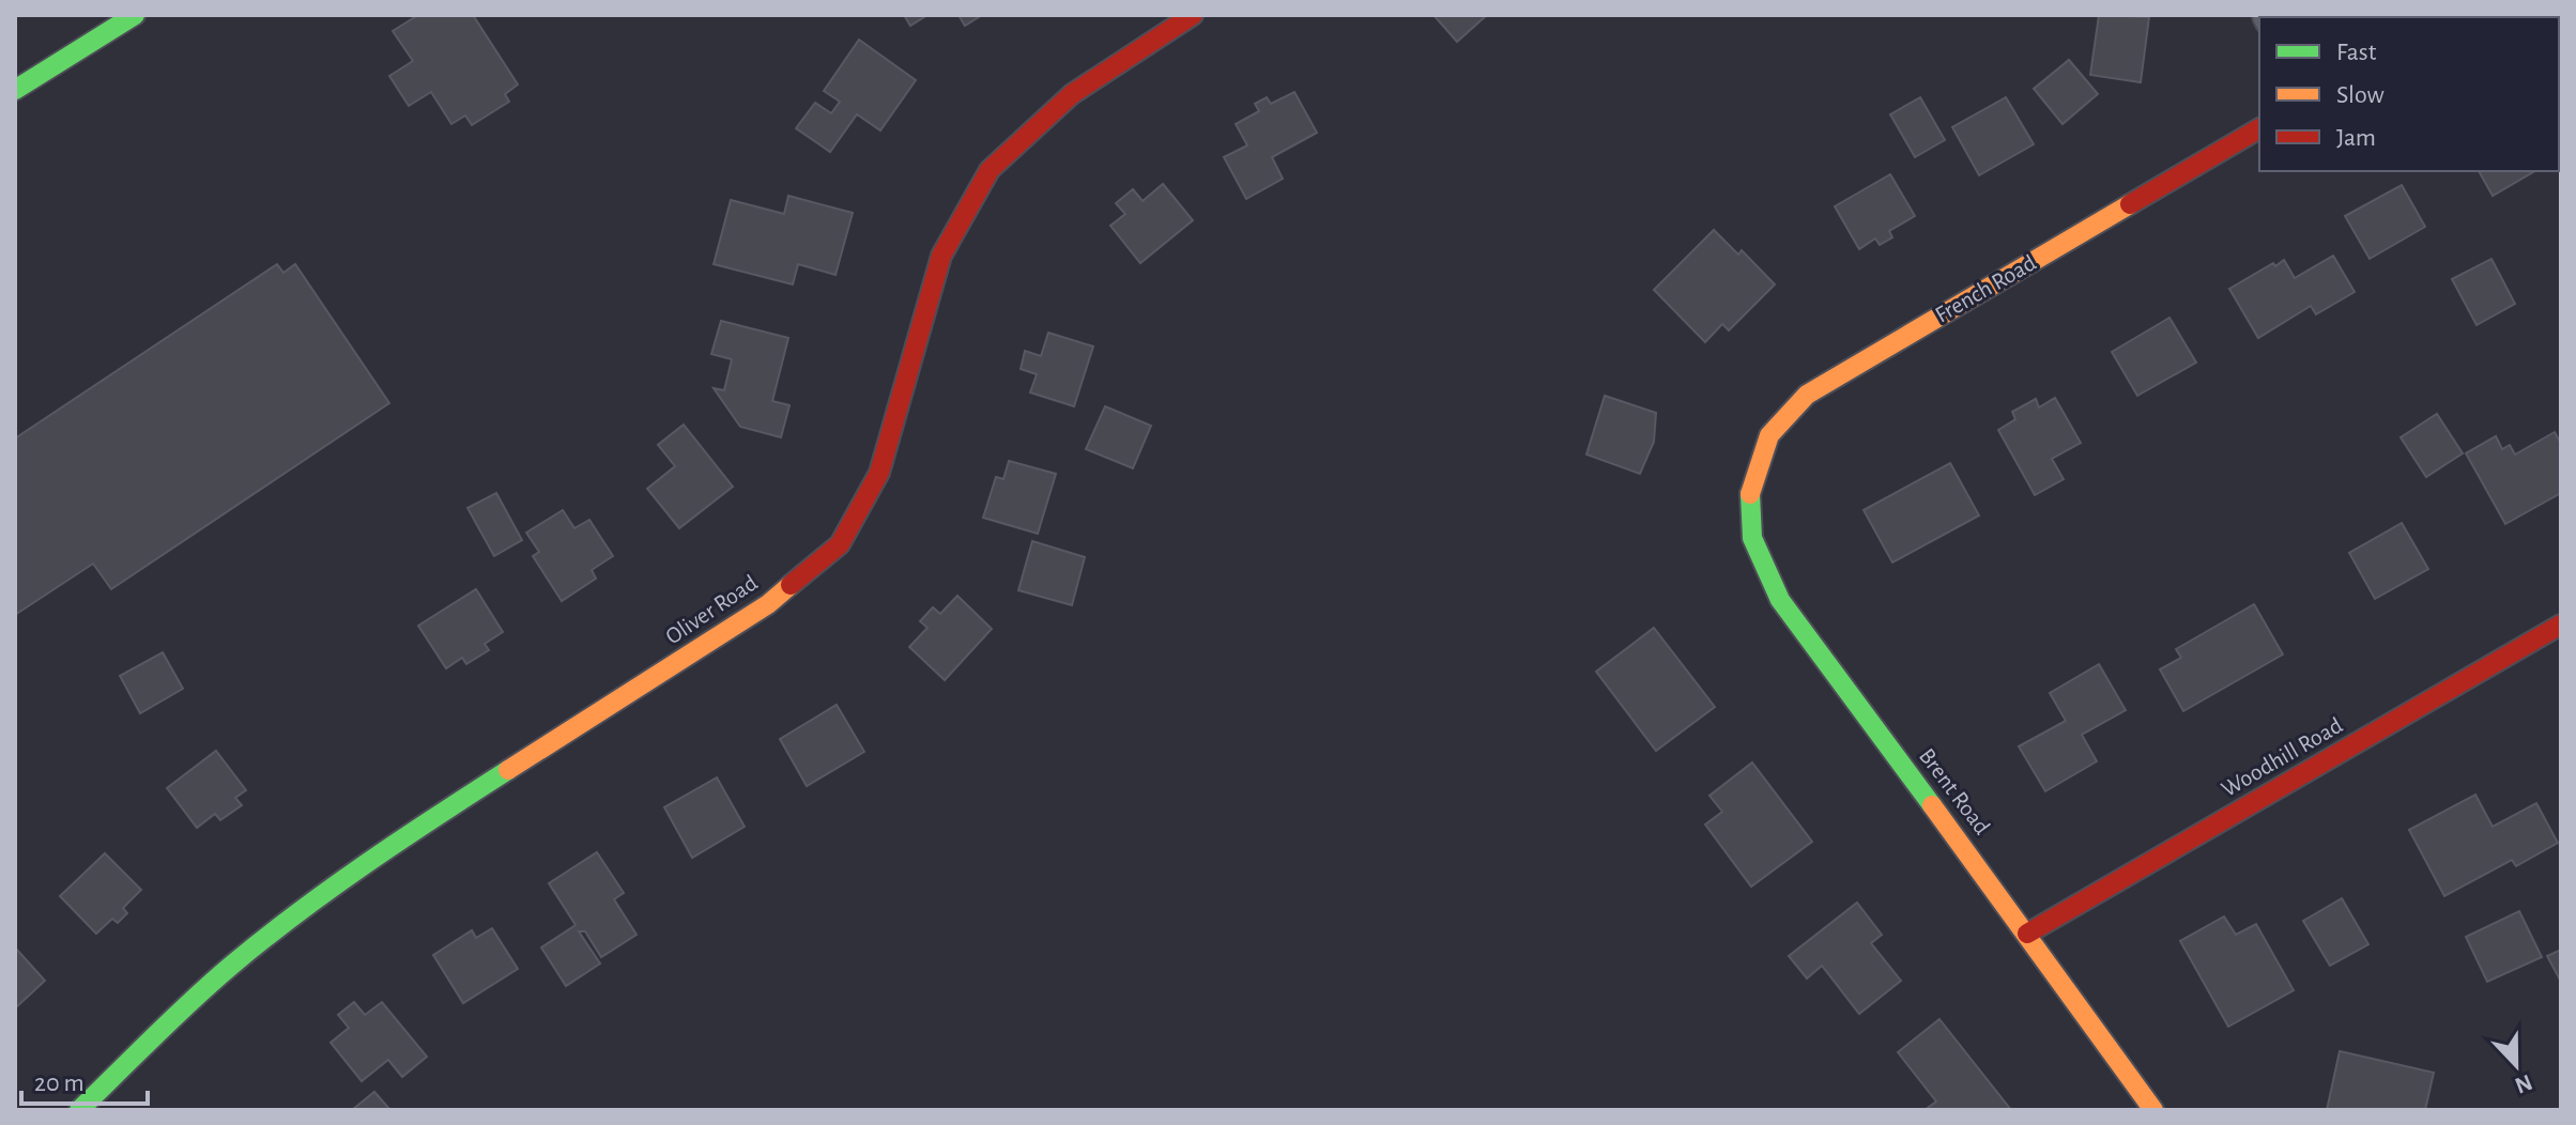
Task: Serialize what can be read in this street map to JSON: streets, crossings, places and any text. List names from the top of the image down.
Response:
{
  "streets": {
    "street": [
      "French Road",
      "Oliver Road",
      "Woodhill Road",
      "Brent Road"
    ]
  },
  "crossings": [
    ["French Road", "Brent Road"],
    ["Woodhill Road", "Brent Road"]
  ],
  "legend": ["Fast", "Slow", "Jam"],
  "scale_bar": "20 m",
  "north": "bottom"
}
